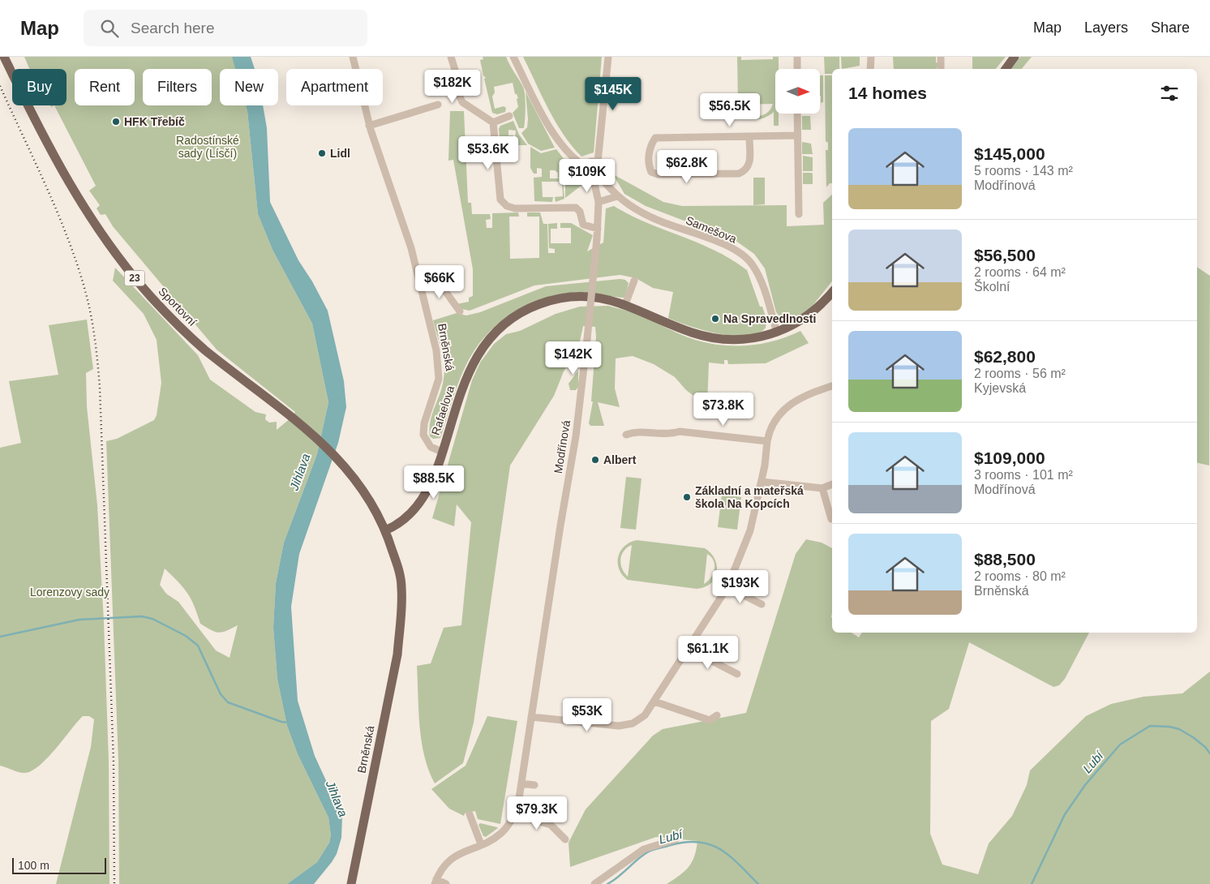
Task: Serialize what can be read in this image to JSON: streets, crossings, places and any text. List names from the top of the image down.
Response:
{
  "streets": {
    "main road": [
      "23",
      "Sportovní",
      "Brněnská",
      "Rafaelova"
    ],
    "street": ["Samešova", "Modřínová"]
  },
  "crossings": [
    ["Samešova", "Rafaelova"],
    ["Samešova", "Modřínová"],
    ["Sportovní", "Brněnská"],
    ["Brněnská", "Rafaelova"]
  ],
  "water": ["Jihlava", "Lubí"],
  "parks": ["Radostínské sady (Lísčí)", "Lorenzovy sady"],
  "places": [
    "HFK Třebíč",
    "Lidl",
    "Na Spravedlnosti",
    "Albert",
    "Základní a mateřská škola Na Kopcích"
  ],
  "scale_bar": "100 m",
  "north": "right",
  "page": {
    "header": "Map",
    "search": "Search here",
    "nav": ["Map", "Layers", "Share"],
    "chip": [
      "Buy",
      "Rent",
      "Filters",
      "New",
      "Apartment"
    ],
    "heading": "14 homes",
    "price": [
      "$182K",
      "$145K",
      "$56.5K",
      "$53.6K",
      "$62.8K",
      "$109K",
      "$66K",
      "$142K",
      "$73.8K",
      "$88.5K",
      "$193K",
      "$61.1K",
      "$53K",
      "$79.3K"
    ],
    "list": [
      {
        "name": "$145,000",
        "note": "5 rooms · 143 m² · Modřínová"
      },
      {
        "name": "$56,500",
        "note": "2 rooms · 64 m² · Školní"
      },
      {
        "name": "$62,800",
        "note": "2 rooms · 56 m² · Kyjevská"
      },
      {
        "name": "$109,000",
        "note": "3 rooms · 101 m² · Modřínová"
      },
      {
        "name": "$88,500",
        "note": "2 rooms · 80 m² · Brněnská"
      }
    ],
    "scale": "100 m"
  }
}
